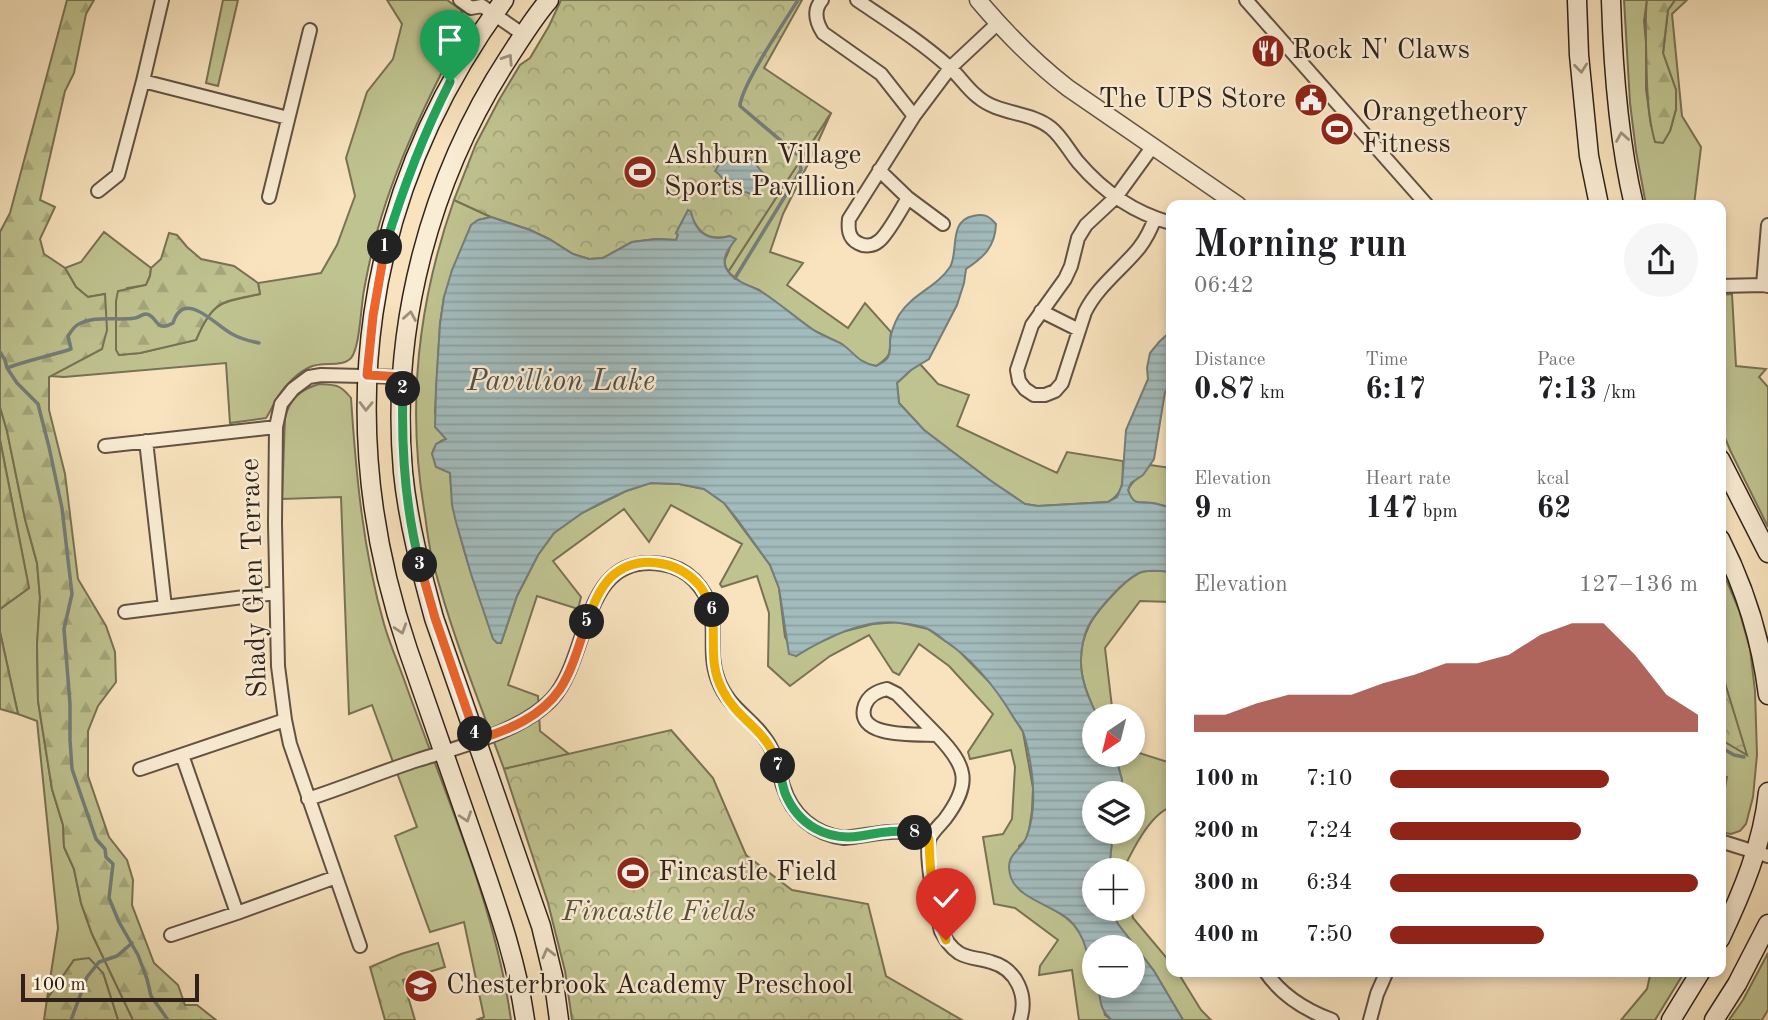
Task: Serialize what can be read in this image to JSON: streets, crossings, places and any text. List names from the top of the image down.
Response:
{
  "streets": {
    "street": ["Shady Glen Terrace"]
  },
  "water": ["Pavillion Lake"],
  "parks": ["Fincastle Fields"],
  "places": {
    "restaurant": ["Rock N' Claws"],
    "public building": ["The UPS Store"],
    "sports": ["Orangetheory Fitness", "Ashburn Village Sports Pavillion", "Fincastle Field"],
    "school or university": ["Chesterbrook Academy Preschool"]
  },
  "scale_bar": "100 m",
  "north": "bottom left",
  "page": {
    "heading": ["Morning run", "06:42"],
    "pins": [
      "1",
      "2",
      "3",
      "6",
      "5",
      "4",
      "7",
      "8"
    ],
    "stats": [
      ["Distance", "0.87 km"],
      ["Time", "6:17"],
      ["Pace", "7:13 /km"],
      ["Elevation", "9 m"],
      ["Heart rate", "147 bpm"],
      ["kcal", "62"]
    ],
    "chart": ["Elevation", "127–136 m"],
    "map_buttons": ["+", "−"],
    "list": [
      {
        "name": "100 m",
        "note": "7:10"
      },
      {
        "name": "200 m",
        "note": "7:24"
      },
      {
        "name": "300 m",
        "note": "6:34"
      },
      {
        "name": "400 m",
        "note": "7:50"
      }
    ],
    "scale": "100 m"
  }
}
